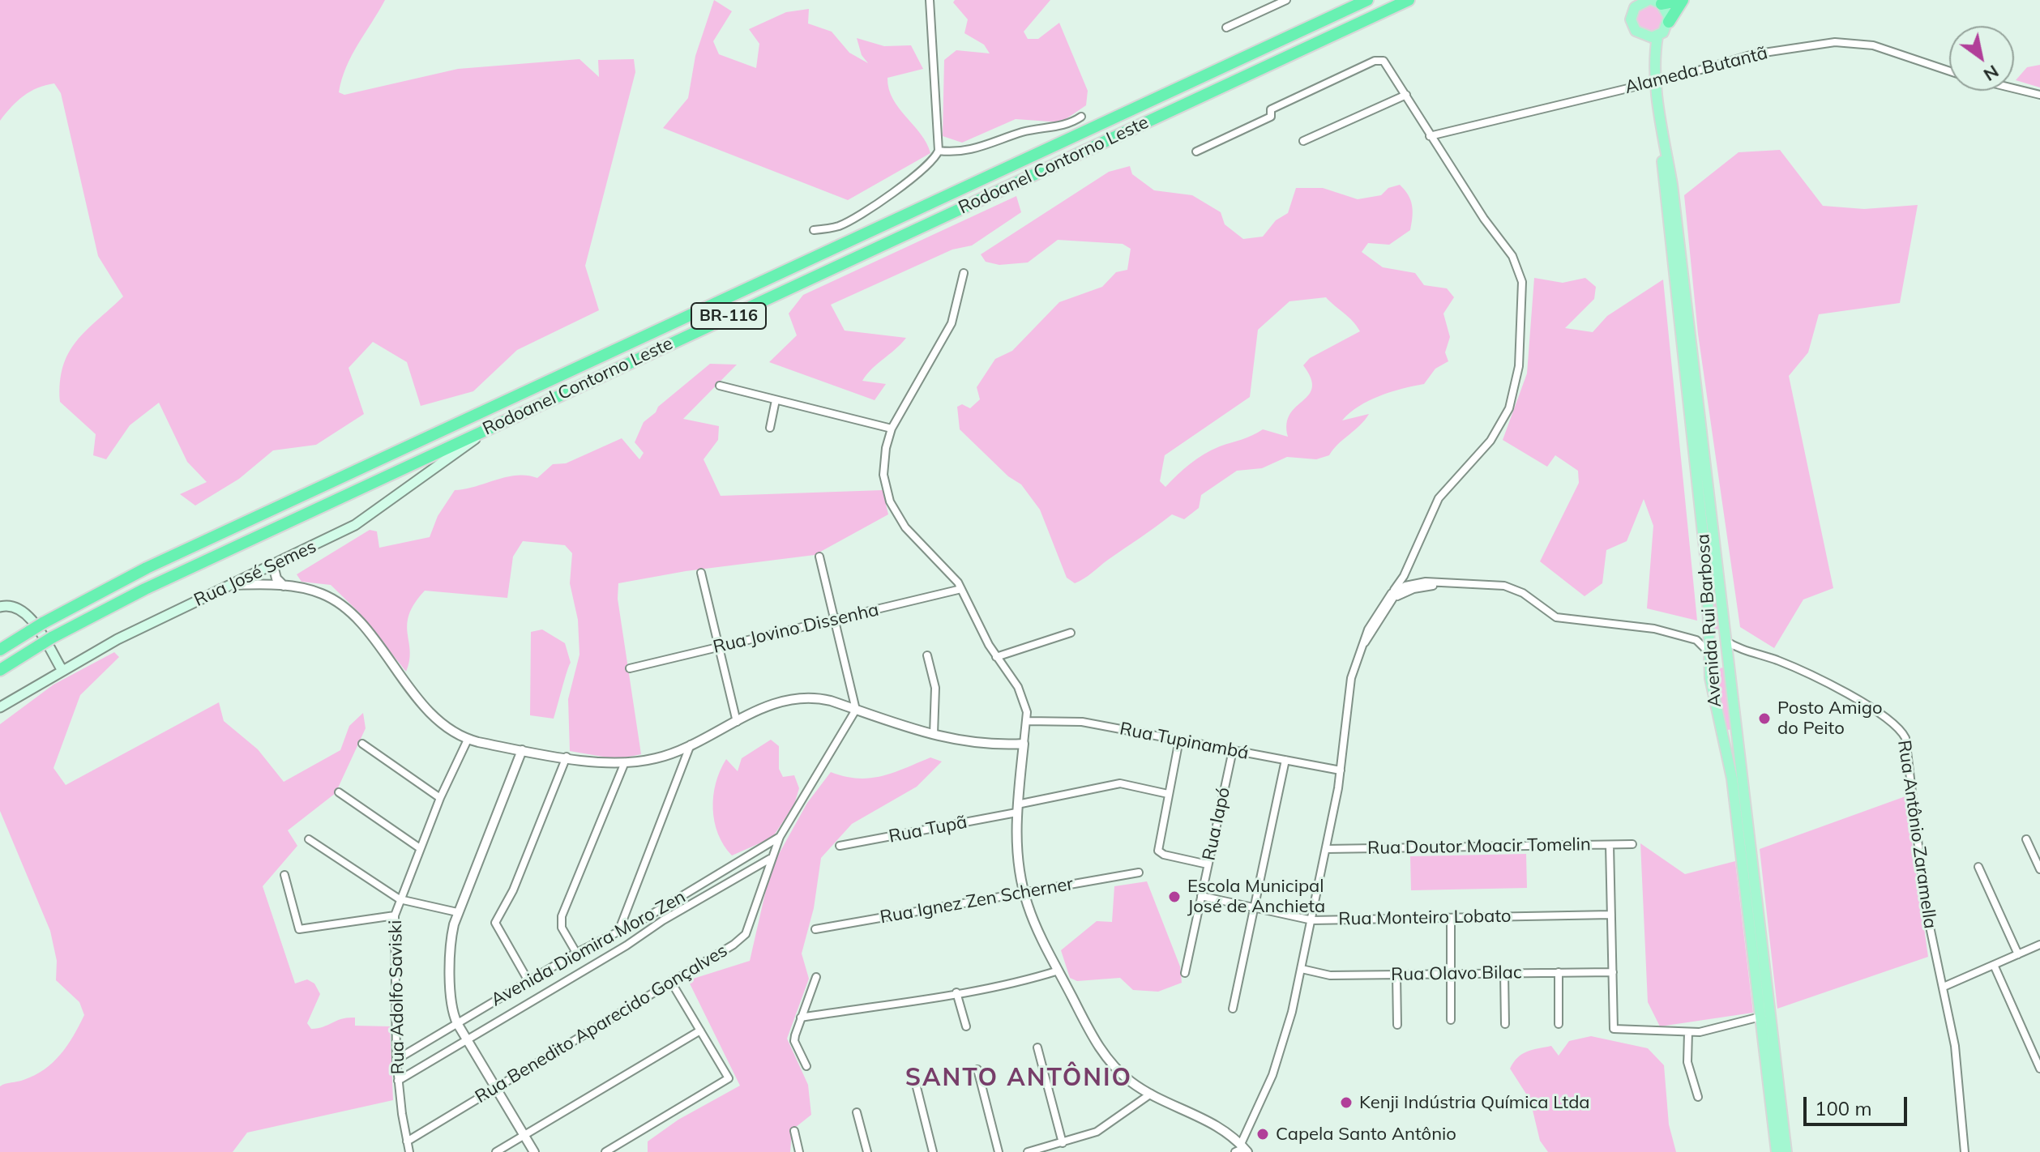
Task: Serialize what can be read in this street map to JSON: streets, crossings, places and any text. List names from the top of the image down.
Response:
{
  "streets": {
    "highway": ["Rodoanel Contorno Leste", "BR-116"],
    "main road": ["Rua José Semes", "Avenida Rui Barbosa"],
    "street": [
      "Alameda Butantã",
      "Rua Jovino Dissenha",
      "Rua Tupinambá",
      "Rua Iapó",
      "Rua Tupã",
      "Rua Antônio Zaramella",
      "Rua Doutor Moacir Tomelin",
      "Rua Ignez Zen Scherner",
      "Rua Monteiro Lobato",
      "Avenida Diomira Moro Zen",
      "Rua Olavo Bilac",
      "Rua Adolfo Saviski",
      "Rua Benedito Aparecido Gonçalves"
    ]
  },
  "crossings": [
    ["Alameda Butantã", "Avenida Rui Barbosa"],
    ["Rodoanel Contorno Leste", "Rua José Semes"],
    ["Avenida Rui Barbosa", "Rua Antônio Zaramella"],
    ["Rua Tupinambá", "Rua Iapó"],
    ["Rua Iapó", "Rua Monteiro Lobato"],
    ["Avenida Diomira Moro Zen", "Rua Adolfo Saviski"],
    ["Avenida Diomira Moro Zen", "Rua Benedito Aparecido Gonçalves"],
    ["Rua Adolfo Saviski", "Rua Benedito Aparecido Gonçalves"]
  ],
  "districts": ["SANTO ANTÔNIO"],
  "places": [
    "Posto Amigo do Peito",
    "Escola Municipal José de Anchieta",
    "Kenji Indústria Química Ltda",
    "Capela Santo Antônio"
  ],
  "scale_bar": "100 m",
  "north": "bottom right"
}
